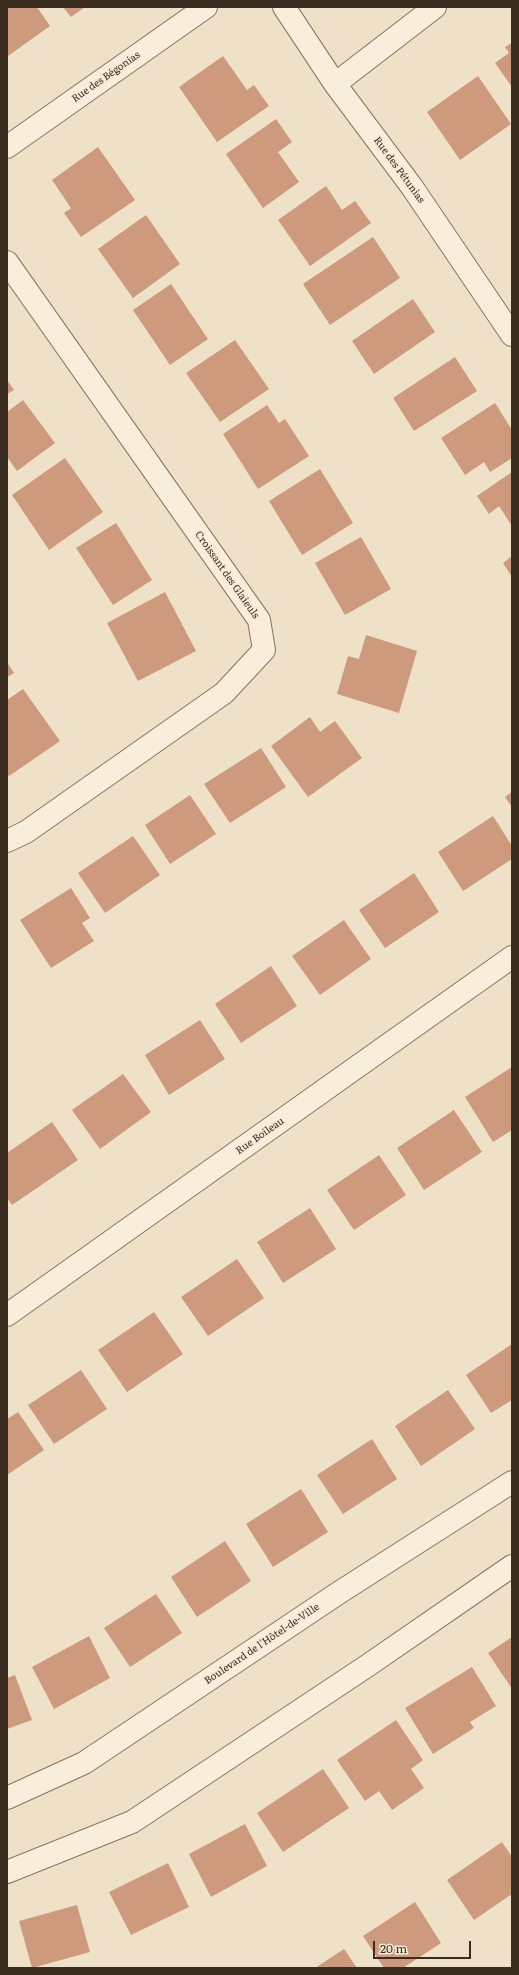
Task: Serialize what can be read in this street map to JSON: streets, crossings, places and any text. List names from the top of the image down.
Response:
{
  "streets": {
    "street": [
      "Rue des Bégonias",
      "Rue des Pétunias",
      "Croissant des Glaieuls",
      "Rue Boileau",
      "Boulevard de l'Hôtel-de-Ville"
    ]
  },
  "scale_bar": "20 m"
}
